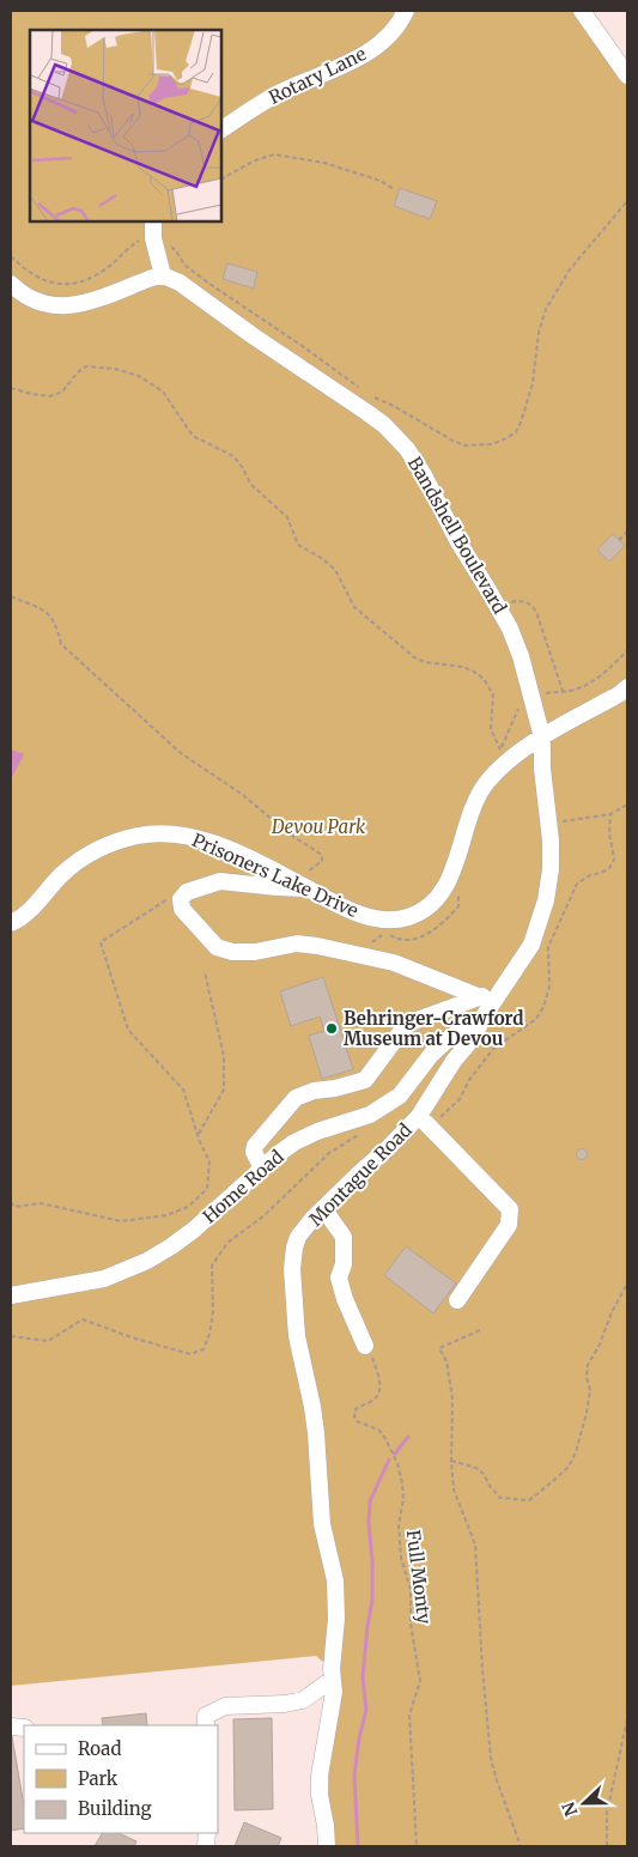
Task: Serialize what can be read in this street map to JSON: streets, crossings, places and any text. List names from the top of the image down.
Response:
{
  "streets": {
    "street": [
      "Rotary Lane",
      "Bandshell Boulevard",
      "Prisoners Lake Drive",
      "Montague Road",
      "Home Road"
    ],
    "path": ["Full Monty"]
  },
  "crossings": [
    ["Bandshell Boulevard", "Prisoners Lake Drive"],
    ["Bandshell Boulevard", "Montague Road"],
    ["Prisoners Lake Drive", "Montague Road"],
    ["Montague Road", "Home Road"]
  ],
  "parks": ["Devou Park"],
  "places": ["Behringer-Crawford Museum at Devou"],
  "legend": ["Road", "Park", "Building"],
  "north": "left"
}
